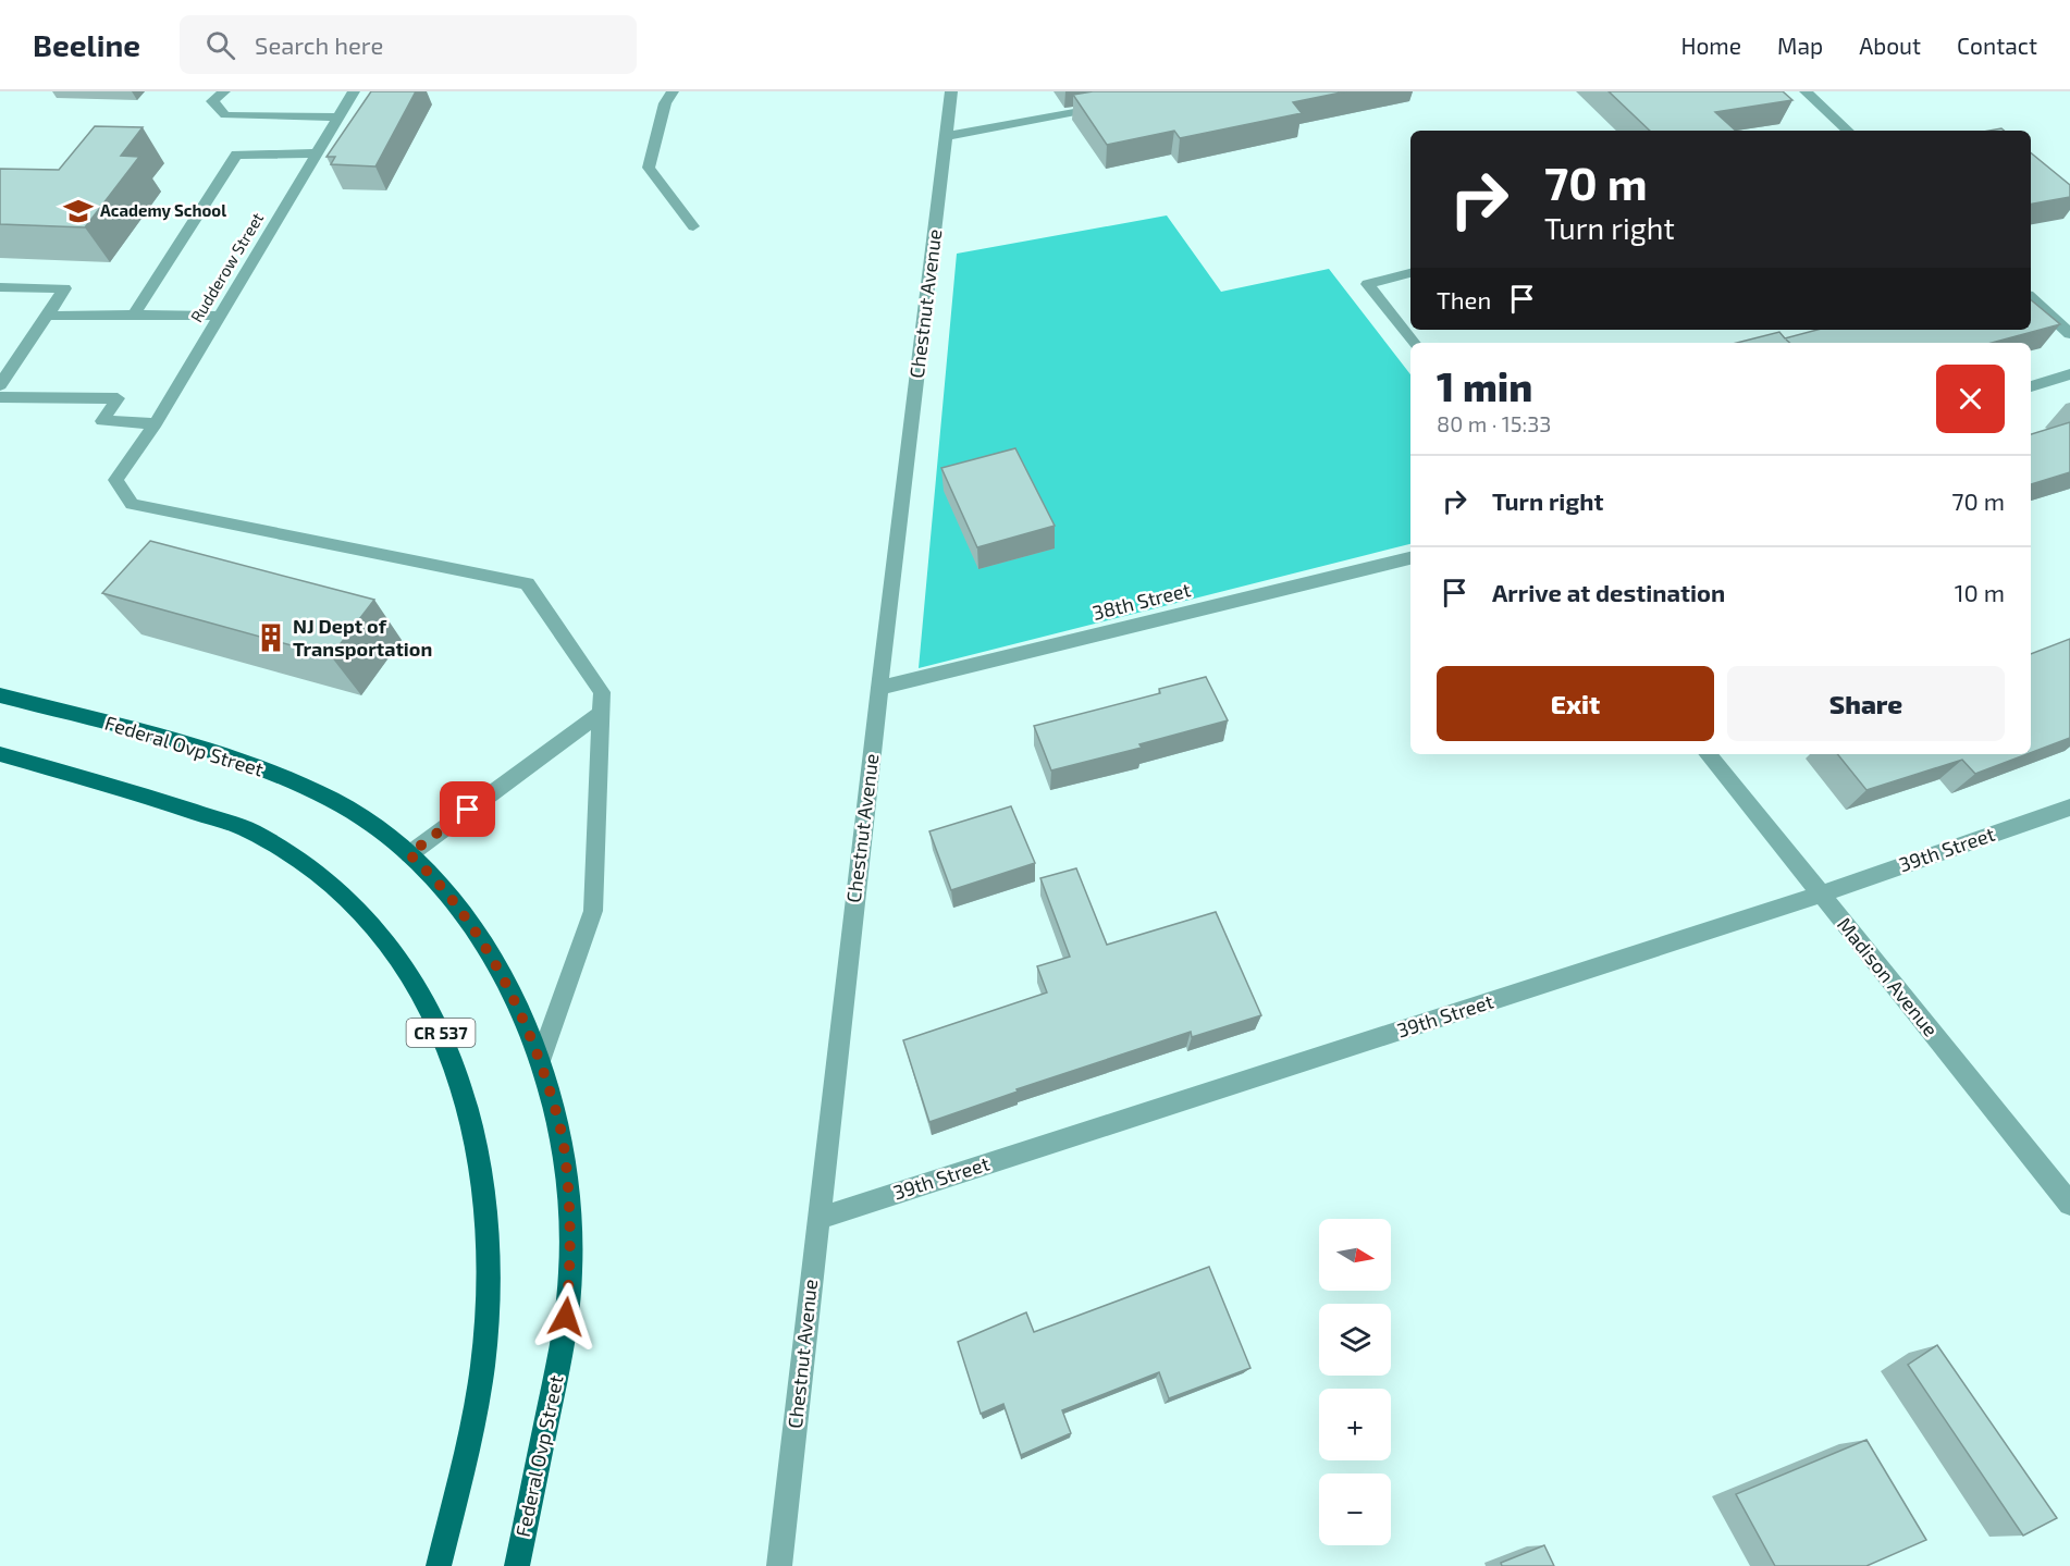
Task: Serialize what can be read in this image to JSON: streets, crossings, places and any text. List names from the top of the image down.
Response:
{
  "streets": {
    "main road": ["Federal Ovp Street", "CR 537"],
    "street": [
      "Rudderow Street",
      "Chestnut Avenue",
      "38th Street",
      "39th Street",
      "Madison Avenue"
    ]
  },
  "crossings": [
    ["Chestnut Avenue", "38th Street"],
    ["Chestnut Avenue", "39th Street"],
    ["39th Street", "Madison Avenue"]
  ],
  "places": {
    "school or university": ["Academy School"],
    "building": ["NJ Dept of Transportation"]
  },
  "north": "right",
  "page": {
    "header": "Beeline",
    "search": "Search here",
    "nav": [
      "Home",
      "Map",
      "About",
      "Contact"
    ],
    "turn": ["70 m", "Turn right"],
    "then": "Then",
    "heading": ["1 min", "80 m · 15:33"],
    "list": [
      {
        "name": "Turn right",
        "value": "70 m"
      },
      {
        "name": "Arrive at destination",
        "value": "10 m"
      }
    ],
    "buttons": ["Exit", "Share"],
    "map_buttons": ["+", "−"]
  }
}
